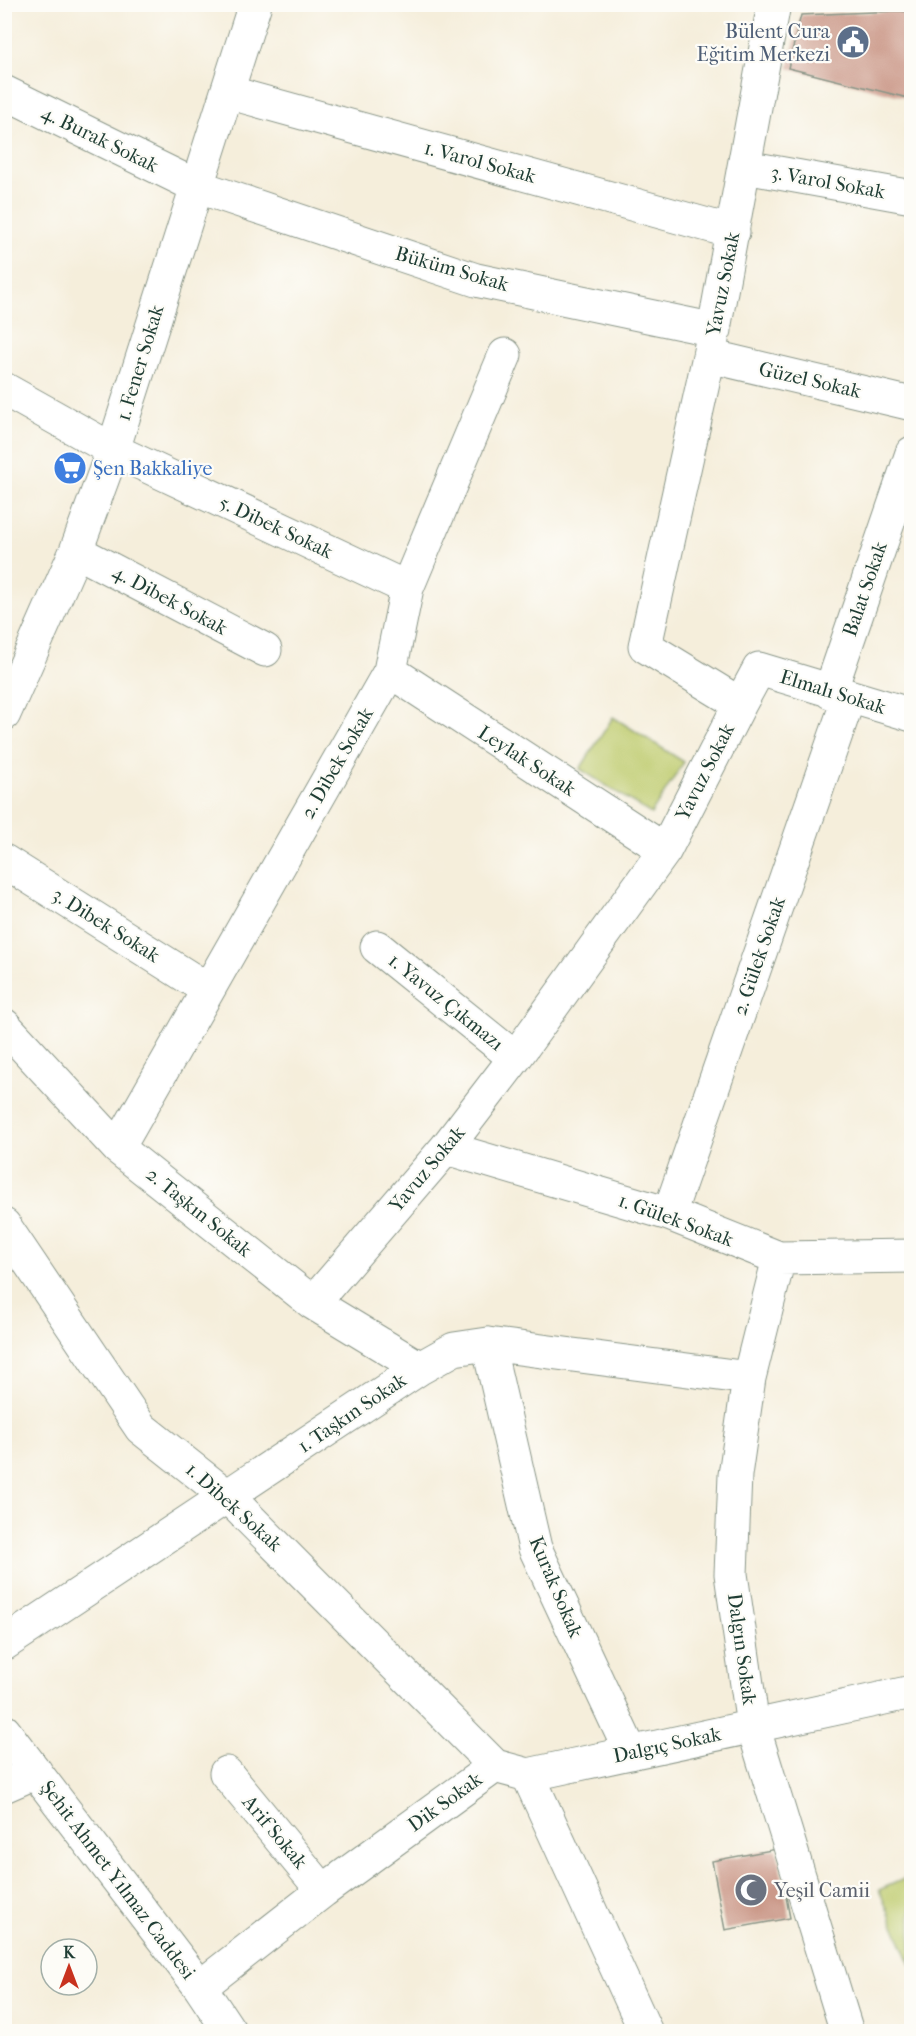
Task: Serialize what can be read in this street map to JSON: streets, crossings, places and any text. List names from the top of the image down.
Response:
{
  "streets": {
    "street": [
      "4. Burak Sokak",
      "1. Varol Sokak",
      "3. Varol Sokak",
      "Büküm Sokak",
      "Yavuz Sokak",
      "1. Fener Sokak",
      "Güzel Sokak",
      "5. Dibek Sokak",
      "Balat Sokak",
      "4. Dibek Sokak",
      "Elmalı Sokak",
      "Leylak Sokak",
      "2. Dibek Sokak",
      "3. Dibek Sokak",
      "2. Gülek Sokak",
      "1. Yavuz Çıkmazı",
      "2. Taşkın Sokak",
      "1. Gülek Sokak",
      "1. Taşkın Sokak",
      "1. Dibek Sokak",
      "Kurak Sokak",
      "Dalgın Sokak",
      "Dalgıç Sokak",
      "Dik Sokak",
      "Arif Sokak",
      "Şehit Ahmet Yılmaz Caddesi"
    ]
  },
  "crossings": [
    ["4. Burak Sokak", "Büküm Sokak"],
    ["4. Burak Sokak", "1. Fener Sokak"],
    ["1. Varol Sokak", "Yavuz Sokak"],
    ["1. Varol Sokak", "1. Fener Sokak"],
    ["3. Varol Sokak", "Yavuz Sokak"],
    ["Büküm Sokak", "Yavuz Sokak"],
    ["Büküm Sokak", "1. Fener Sokak"],
    ["Büküm Sokak", "Güzel Sokak"],
    ["Yavuz Sokak", "Güzel Sokak"],
    ["Yavuz Sokak", "Elmalı Sokak"],
    ["Yavuz Sokak", "Leylak Sokak"],
    ["Yavuz Sokak", "1. Yavuz Çıkmazı"],
    ["Yavuz Sokak", "2. Taşkın Sokak"],
    ["Yavuz Sokak", "1. Gülek Sokak"],
    ["1. Fener Sokak", "5. Dibek Sokak"],
    ["1. Fener Sokak", "4. Dibek Sokak"],
    ["5. Dibek Sokak", "2. Dibek Sokak"],
    ["Balat Sokak", "Elmalı Sokak"],
    ["Balat Sokak", "2. Gülek Sokak"],
    ["Elmalı Sokak", "2. Gülek Sokak"],
    ["Leylak Sokak", "2. Dibek Sokak"],
    ["2. Dibek Sokak", "3. Dibek Sokak"],
    ["2. Dibek Sokak", "2. Taşkın Sokak"],
    ["2. Gülek Sokak", "1. Gülek Sokak"],
    ["2. Taşkın Sokak", "1. Taşkın Sokak"],
    ["1. Gülek Sokak", "Dalgın Sokak"],
    ["1. Taşkın Sokak", "1. Dibek Sokak"],
    ["1. Taşkın Sokak", "Kurak Sokak"],
    ["1. Taşkın Sokak", "Dalgın Sokak"],
    ["1. Dibek Sokak", "Dik Sokak"],
    ["Kurak Sokak", "Dalgıç Sokak"],
    ["Dalgın Sokak", "Dalgıç Sokak"],
    ["Dalgıç Sokak", "Dik Sokak"],
    ["Dik Sokak", "Arif Sokak"],
    ["Dik Sokak", "Şehit Ahmet Yılmaz Caddesi"]
  ],
  "places": {
    "public building": ["Bülent Cura Eğitim Merkezi"],
    "supermarket": ["Şen Bakkaliye"],
    "mosque": ["Yeşil Camii"]
  },
  "north": "top"
}
